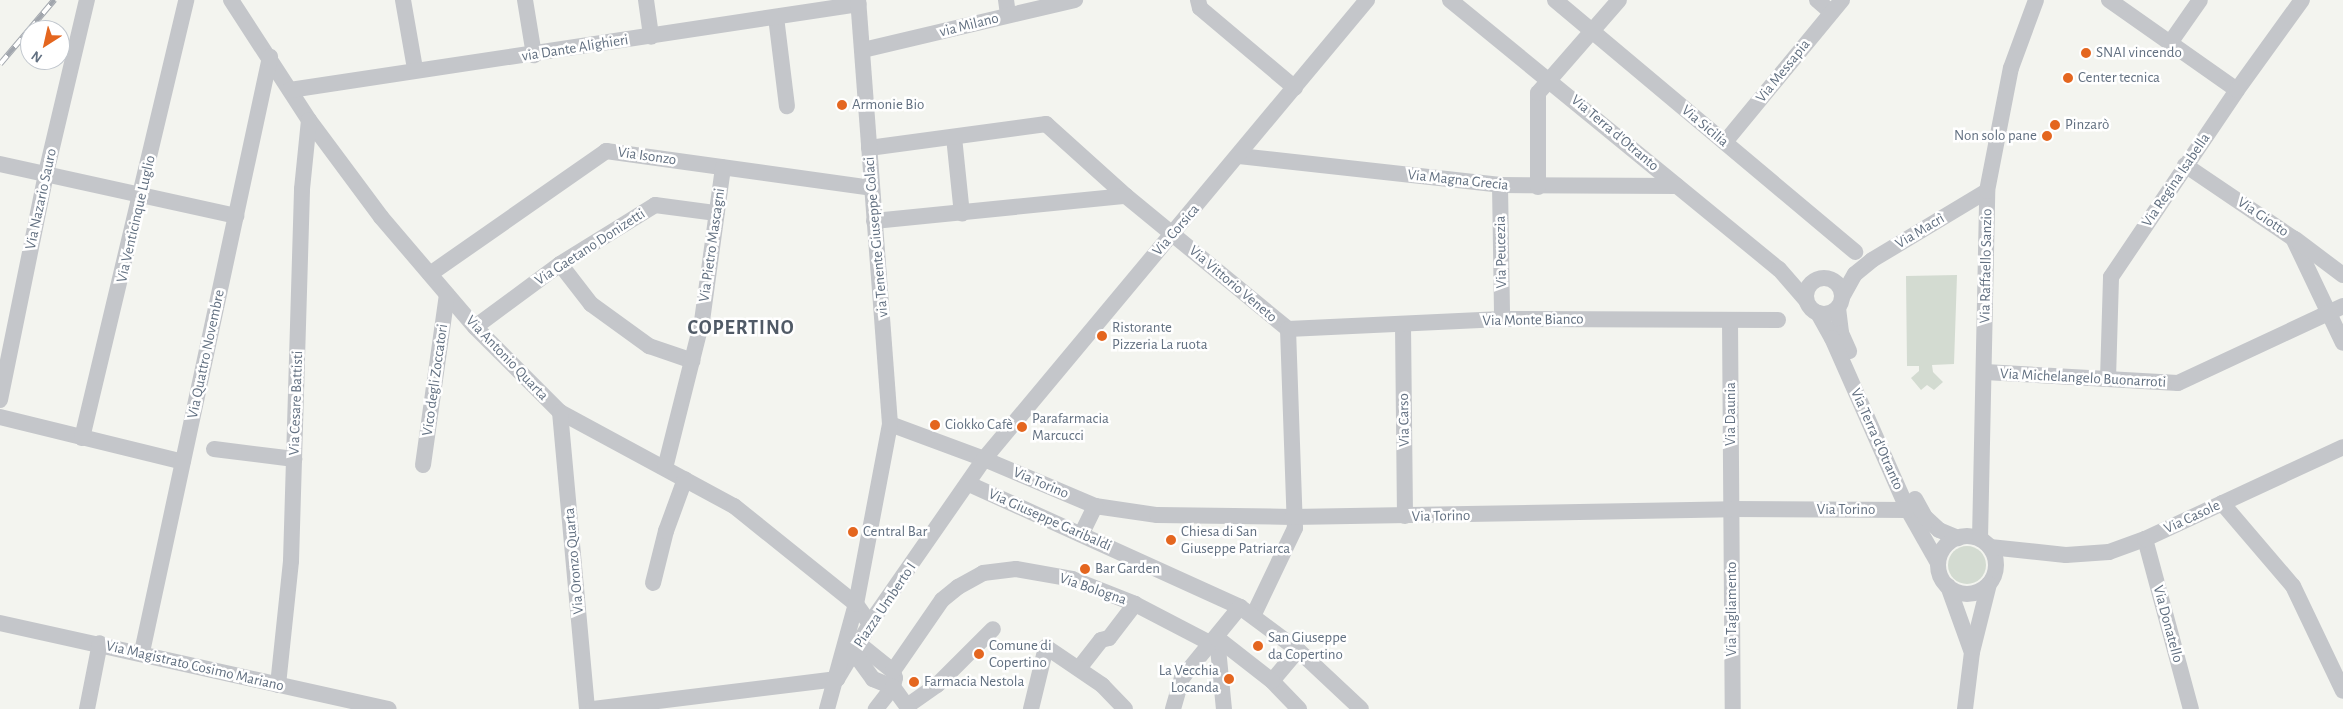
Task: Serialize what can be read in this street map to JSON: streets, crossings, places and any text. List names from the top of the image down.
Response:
{
  "streets": {
    "street": [
      "via Milano",
      "via Dante Alighieri",
      "Via Messapia",
      "Via Sicilia",
      "Via Terra d'Otranto",
      "Via Isonzo",
      "Via Magna Grecia",
      "Via Regina Isabella",
      "Via Nazario Sauro",
      "Via Giotto",
      "Via Venticinque Luglio",
      "Via Corsica",
      "Via Macrì",
      "via Tenente Giuseppe Colaci",
      "Via Pietro Mascagni",
      "Via Gaetano Donizetti",
      "Via Peucezia",
      "Via Raffaello Sanzio",
      "Via Vittorio Veneto",
      "Via Monte Bianco",
      "Via Quattro Novembre",
      "Via Antonio Quarta",
      "Via Michelangelo Buonarroti",
      "Vico degli Zoccatori",
      "Via Cesare Battisti",
      "Via Daunia",
      "Via Carso",
      "Via Torino",
      "Via Casole",
      "Via Giuseppe Garibaldi",
      "Via Oronzo Quarta",
      "Via Bologna",
      "Piazza Umberto I",
      "Via Tagliamento",
      "Via Donatello",
      "Via Magistrato Cosimo Mariano"
    ]
  },
  "crossings": [
    ["via Milano", "via Tenente Giuseppe Colaci"],
    ["via Dante Alighieri", "via Tenente Giuseppe Colaci"],
    ["via Dante Alighieri", "Via Antonio Quarta"],
    ["Via Messapia", "Via Sicilia"],
    ["Via Terra d'Otranto", "Via Magna Grecia"],
    ["Via Terra d'Otranto", "Via Macrì"],
    ["Via Terra d'Otranto", "Via Raffaello Sanzio"],
    ["Via Terra d'Otranto", "Via Torino"],
    ["Via Terra d'Otranto", "Via Casole"],
    ["Via Isonzo", "via Tenente Giuseppe Colaci"],
    ["Via Isonzo", "Via Pietro Mascagni"],
    ["Via Isonzo", "Via Antonio Quarta"],
    ["Via Magna Grecia", "Via Corsica"],
    ["Via Magna Grecia", "Via Peucezia"],
    ["Via Regina Isabella", "Via Giotto"],
    ["Via Regina Isabella", "Via Michelangelo Buonarroti"],
    ["Via Giotto", "Via Michelangelo Buonarroti"],
    ["Via Corsica", "Via Vittorio Veneto"],
    ["Via Corsica", "Via Torino"],
    ["Via Corsica", "Piazza Umberto I"],
    ["Via Macrì", "Via Raffaello Sanzio"],
    ["via Tenente Giuseppe Colaci", "Via Vittorio Veneto"],
    ["via Tenente Giuseppe Colaci", "Piazza Umberto I"],
    ["Via Pietro Mascagni", "Via Gaetano Donizetti"],
    ["Via Pietro Mascagni", "Via Antonio Quarta"],
    ["Via Gaetano Donizetti", "Via Antonio Quarta"],
    ["Via Peucezia", "Via Monte Bianco"],
    ["Via Raffaello Sanzio", "Via Michelangelo Buonarroti"],
    ["Via Raffaello Sanzio", "Via Casole"],
    ["Via Vittorio Veneto", "Via Monte Bianco"],
    ["Via Vittorio Veneto", "Via Torino"],
    ["Via Vittorio Veneto", "Via Giuseppe Garibaldi"],
    ["Via Vittorio Veneto", "Via Bologna"],
    ["Via Monte Bianco", "Via Daunia"],
    ["Via Monte Bianco", "Via Carso"],
    ["Via Quattro Novembre", "Via Antonio Quarta"],
    ["Via Quattro Novembre", "Via Magistrato Cosimo Mariano"],
    ["Via Antonio Quarta", "Vico degli Zoccatori"],
    ["Via Antonio Quarta", "Via Cesare Battisti"],
    ["Via Antonio Quarta", "Via Oronzo Quarta"],
    ["Via Antonio Quarta", "Piazza Umberto I"],
    ["Via Cesare Battisti", "Via Magistrato Cosimo Mariano"],
    ["Via Daunia", "Via Torino"],
    ["Via Daunia", "Via Tagliamento"],
    ["Via Carso", "Via Torino"],
    ["Via Torino", "Piazza Umberto I"],
    ["Via Torino", "Via Tagliamento"],
    ["Via Casole", "Via Donatello"],
    ["Via Giuseppe Garibaldi", "Piazza Umberto I"]
  ],
  "districts": ["COPERTINO"],
  "places": [
    "SNAI vincendo",
    "Center tecnica",
    "Armonie Bio",
    "Pinzarò",
    "Non solo pane",
    "Ristorante Pizzeria La ruota",
    "Ciokko Cafè",
    "Parafarmacia Marcucci",
    "Central Bar",
    "Chiesa di San Giuseppe Patriarca",
    "Bar Garden",
    "San Giuseppe da Copertino",
    "Comune di Copertino",
    "La Vecchia Locanda",
    "Farmacia Nestola"
  ],
  "north": "bottom left"
}
